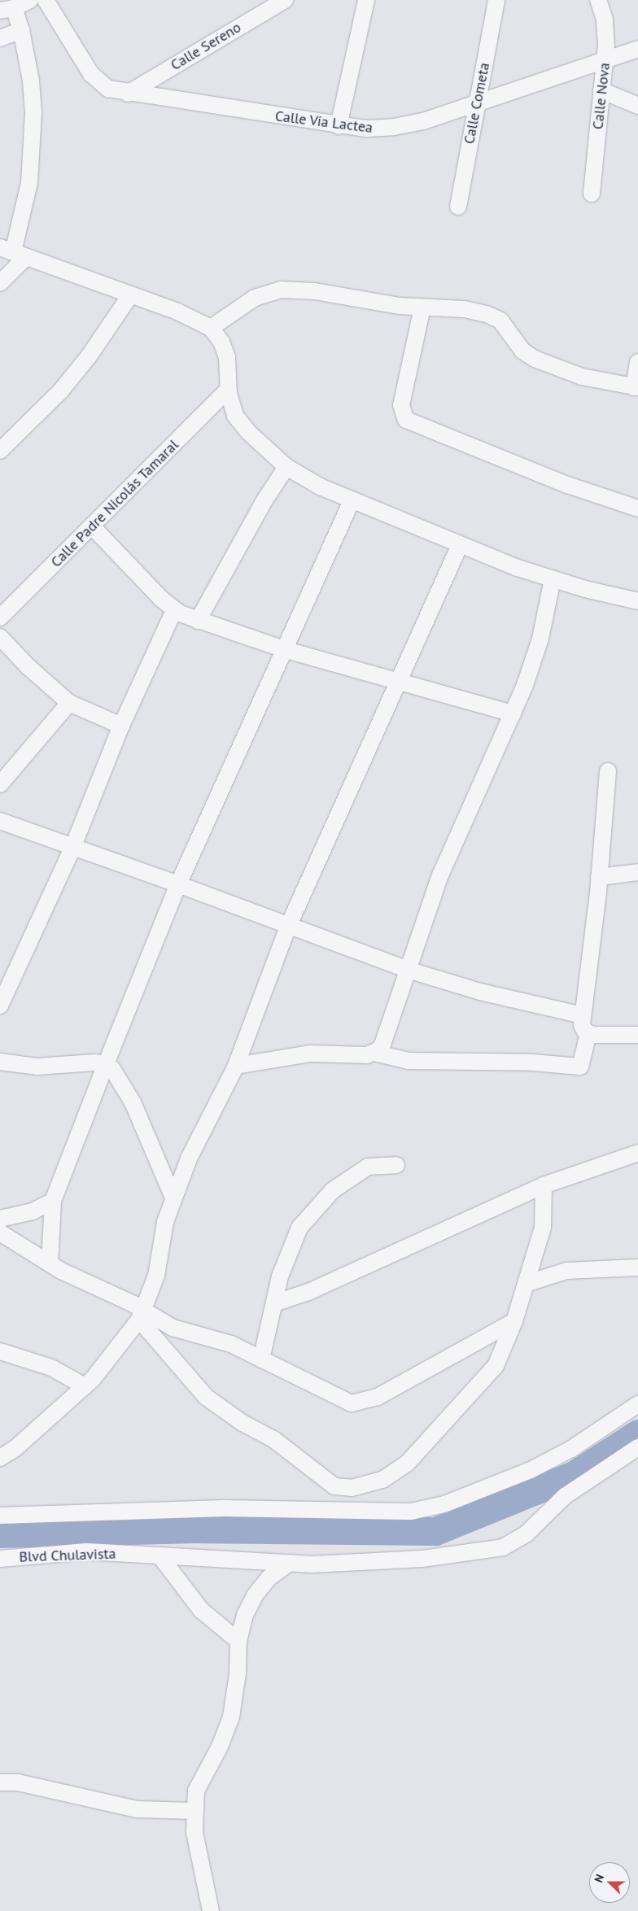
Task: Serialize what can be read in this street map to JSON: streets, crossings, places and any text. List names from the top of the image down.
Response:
{
  "streets": {
    "street": [
      "Calle Sereno",
      "Calle Nova",
      "Calle Cometa",
      "Calle Vía Lactea",
      "Calle Padre Nicolás Tamaral",
      "Blvd Chulavista"
    ]
  },
  "crossings": [
    ["Calle Sereno", "Calle Vía Lactea"],
    ["Calle Nova", "Calle Vía Lactea"],
    ["Calle Cometa", "Calle Vía Lactea"]
  ],
  "north": "left"
}
